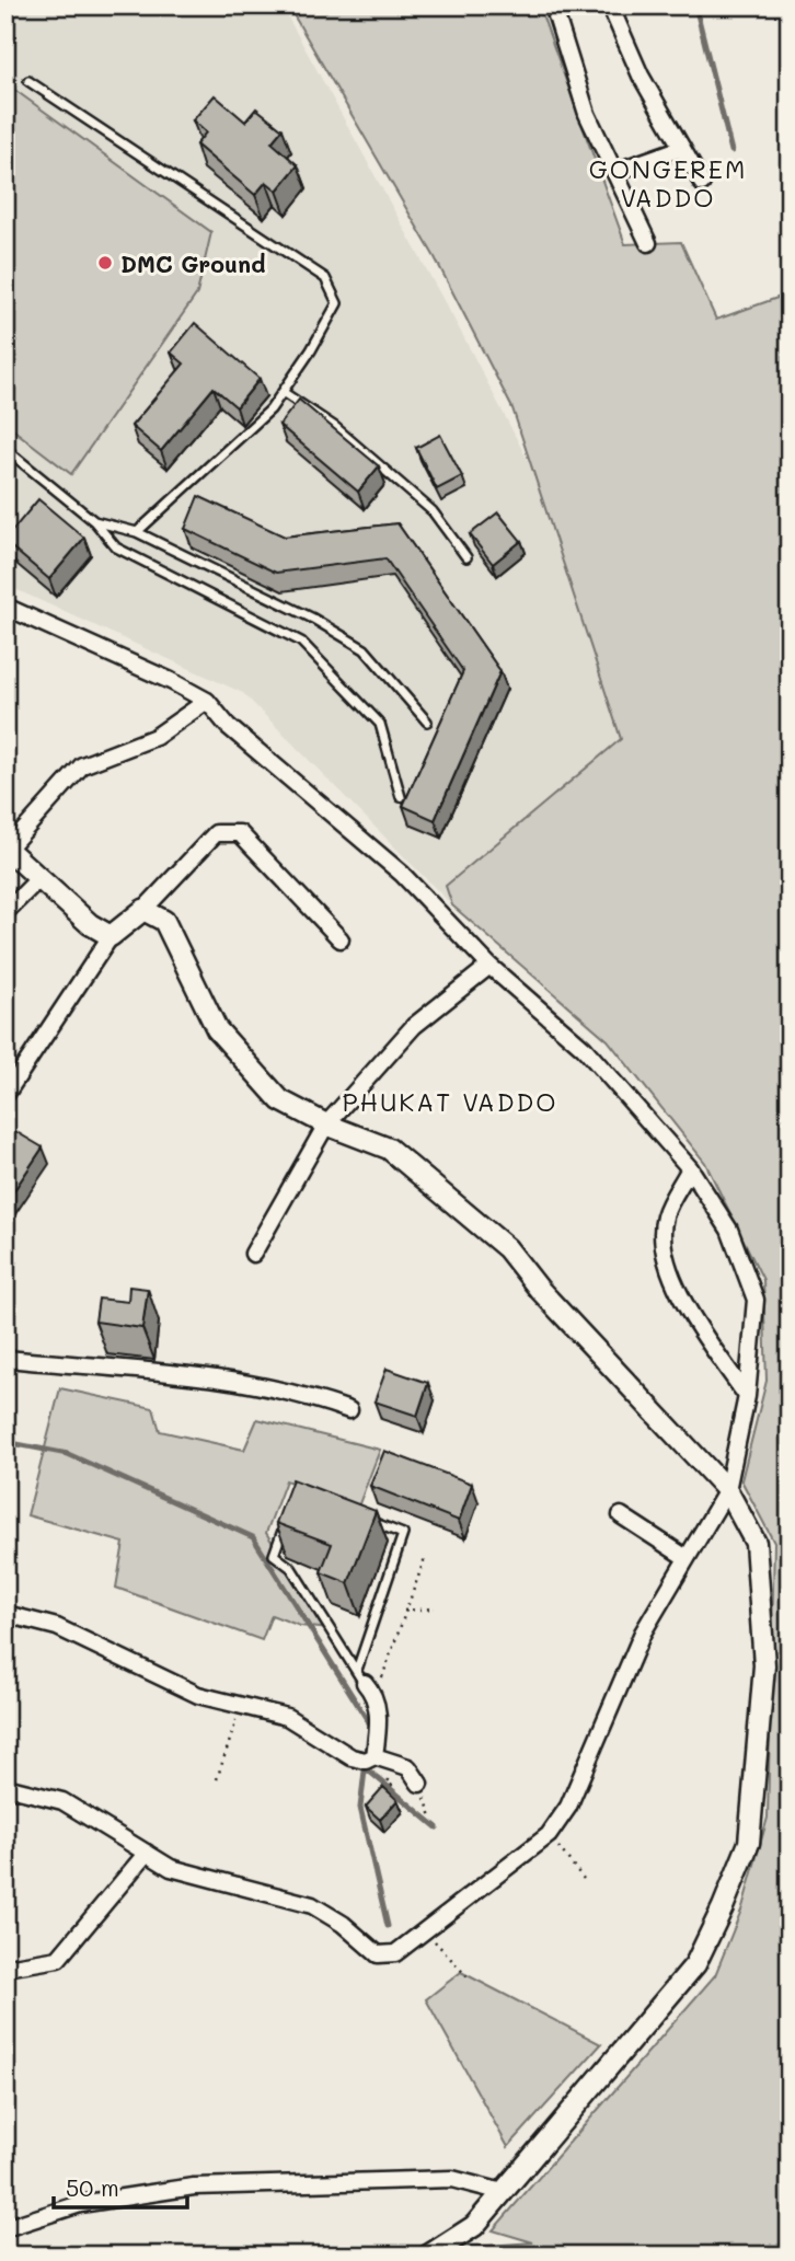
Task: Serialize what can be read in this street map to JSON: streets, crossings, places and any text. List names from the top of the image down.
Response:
{
  "districts": ["GONGEREM VADDO", "PHUKAT VADDO"],
  "places": ["DMC Ground"],
  "scale_bar": "50 m"
}
